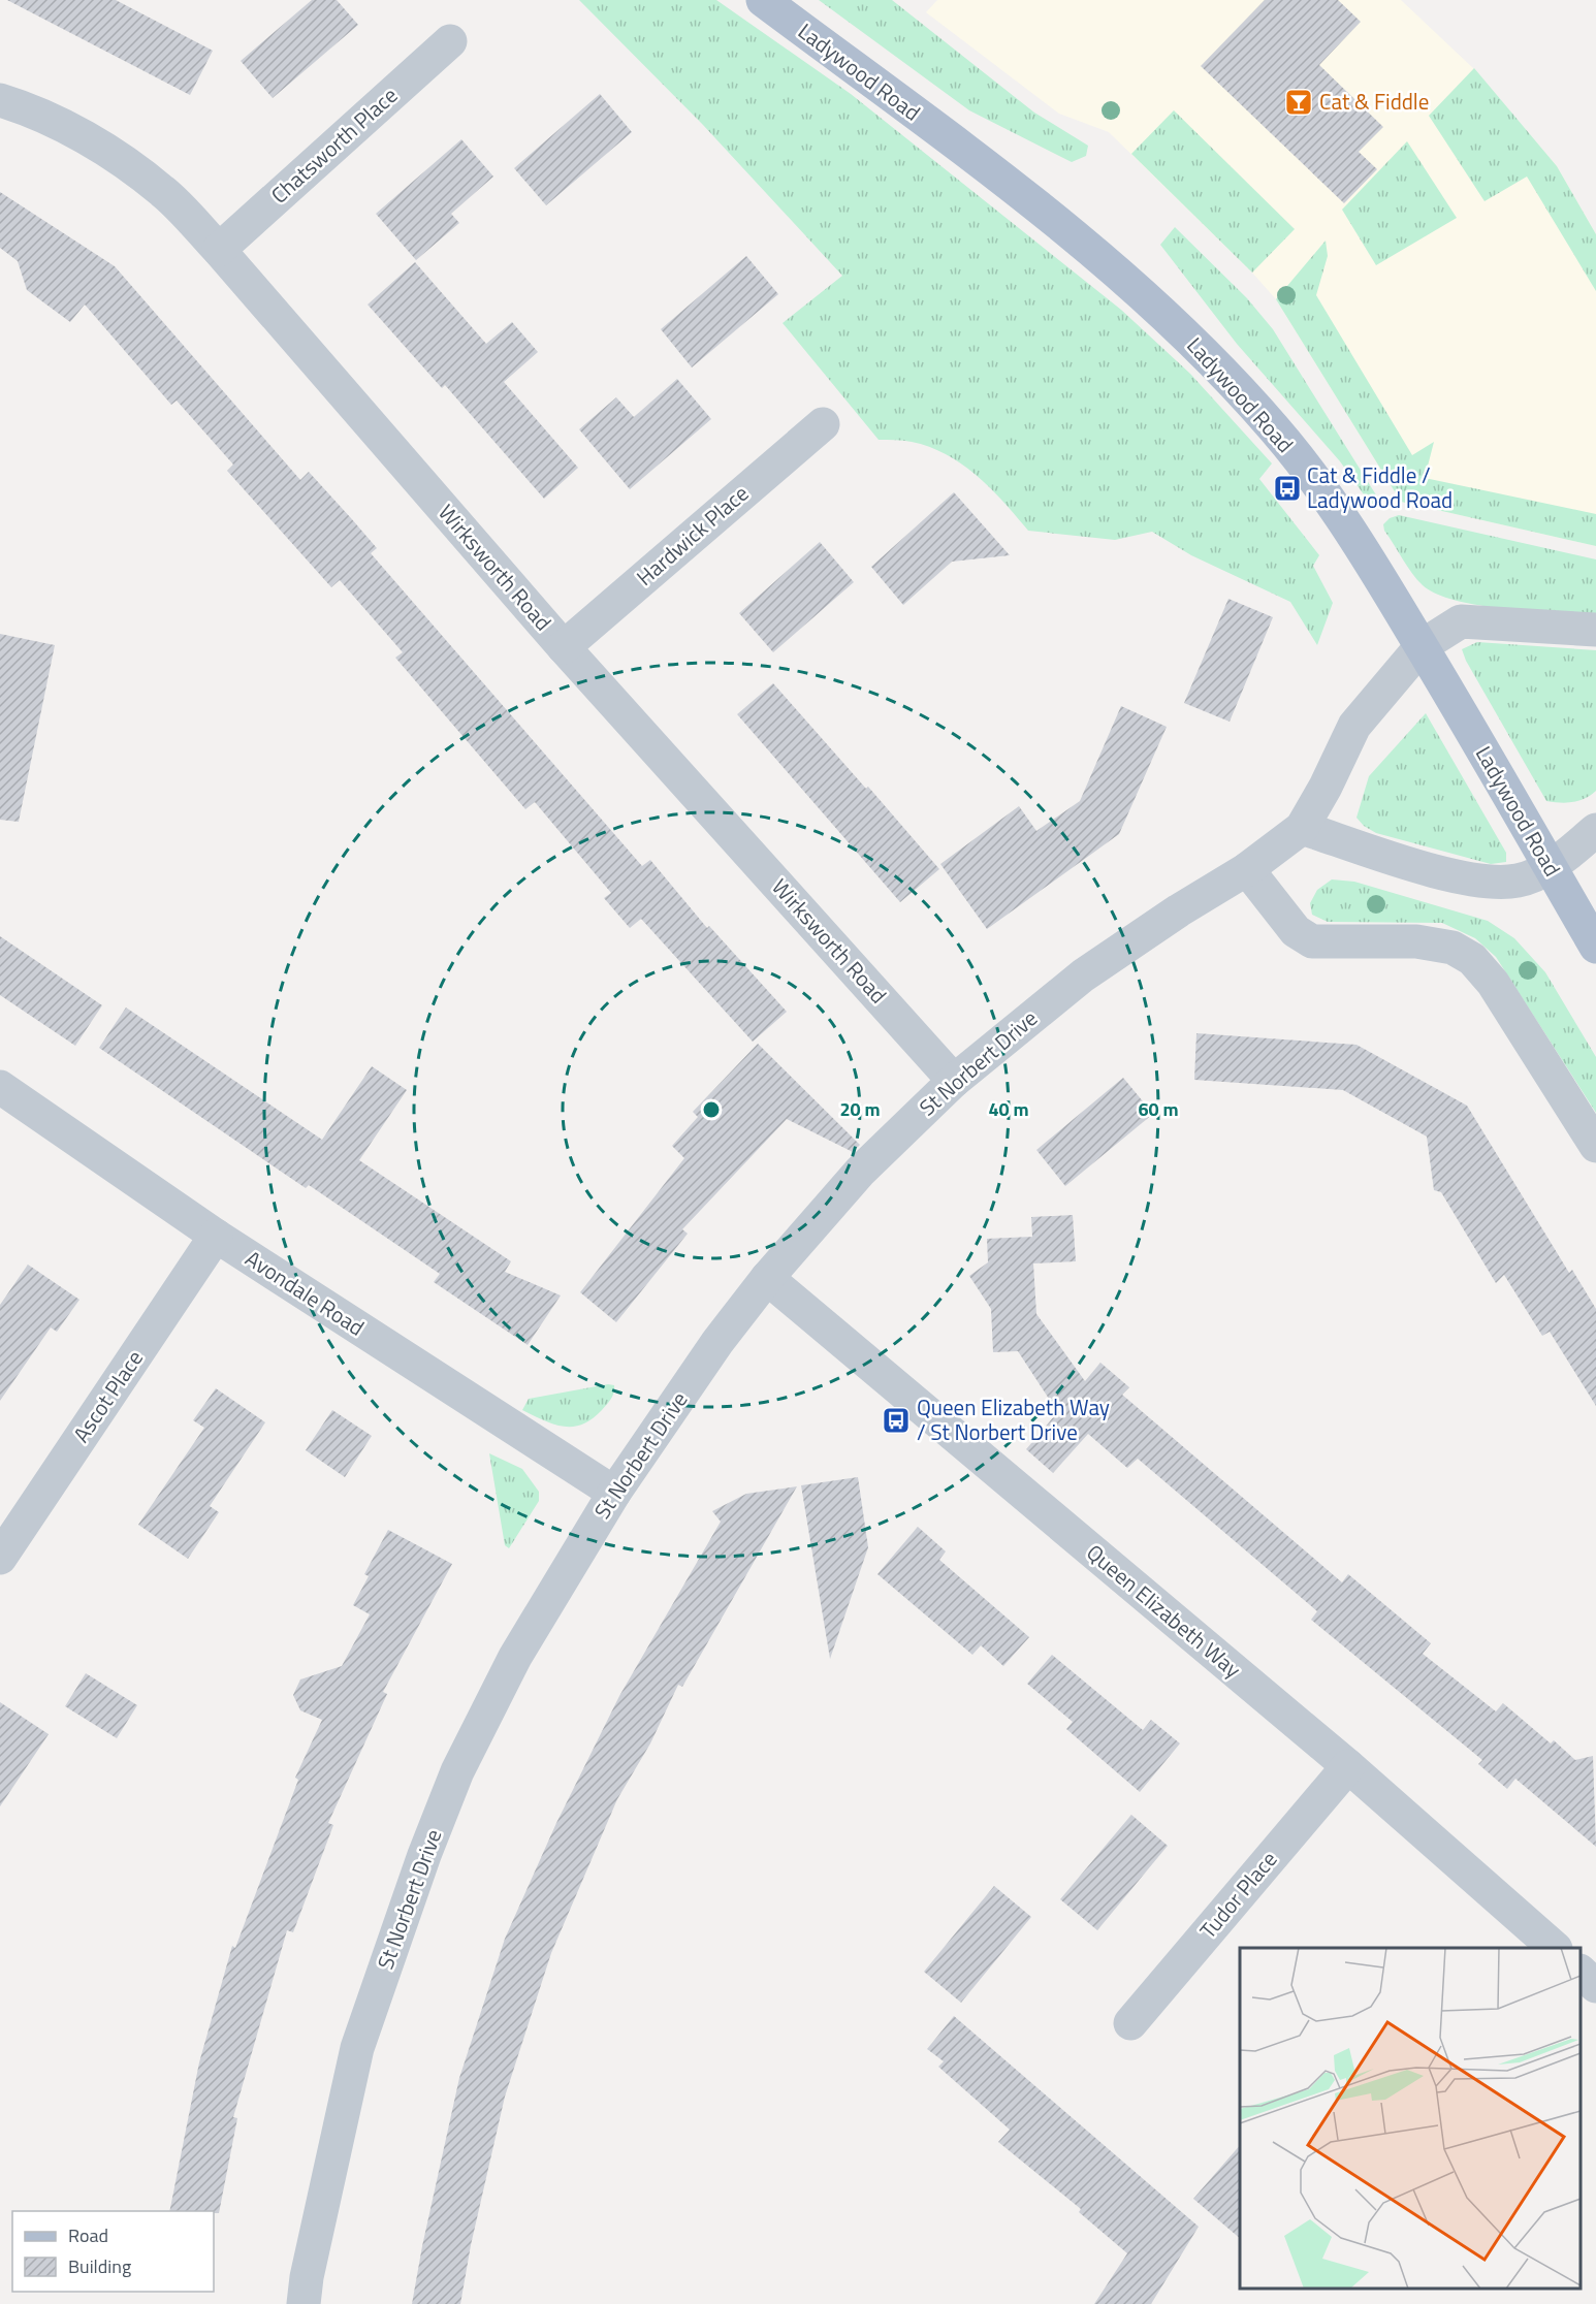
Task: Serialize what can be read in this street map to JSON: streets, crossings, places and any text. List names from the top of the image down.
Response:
{
  "streets": {
    "main road": ["Ladywood Road"],
    "street": [
      "Chatsworth Place",
      "Hardwick Place",
      "Wirksworth Road",
      "St Norbert Drive",
      "Avondale Road",
      "Ascot Place",
      "Queen Elizabeth Way",
      "Tudor Place"
    ]
  },
  "crossings": [
    ["Ladywood Road", "St Norbert Drive"],
    ["Chatsworth Place", "Wirksworth Road"],
    ["Hardwick Place", "Wirksworth Road"],
    ["Wirksworth Road", "St Norbert Drive"],
    ["St Norbert Drive", "Avondale Road"],
    ["St Norbert Drive", "Queen Elizabeth Way"],
    ["Avondale Road", "Ascot Place"],
    ["Queen Elizabeth Way", "Tudor Place"]
  ],
  "places": {
    "bar": ["Cat & Fiddle"],
    "bus stop": ["Cat & Fiddle / Ladywood Road", "Queen Elizabeth Way / St Norbert Drive"]
  },
  "legend": ["Road", "Building"],
  "rings": ["20 m", "40 m", "60 m"]
}
